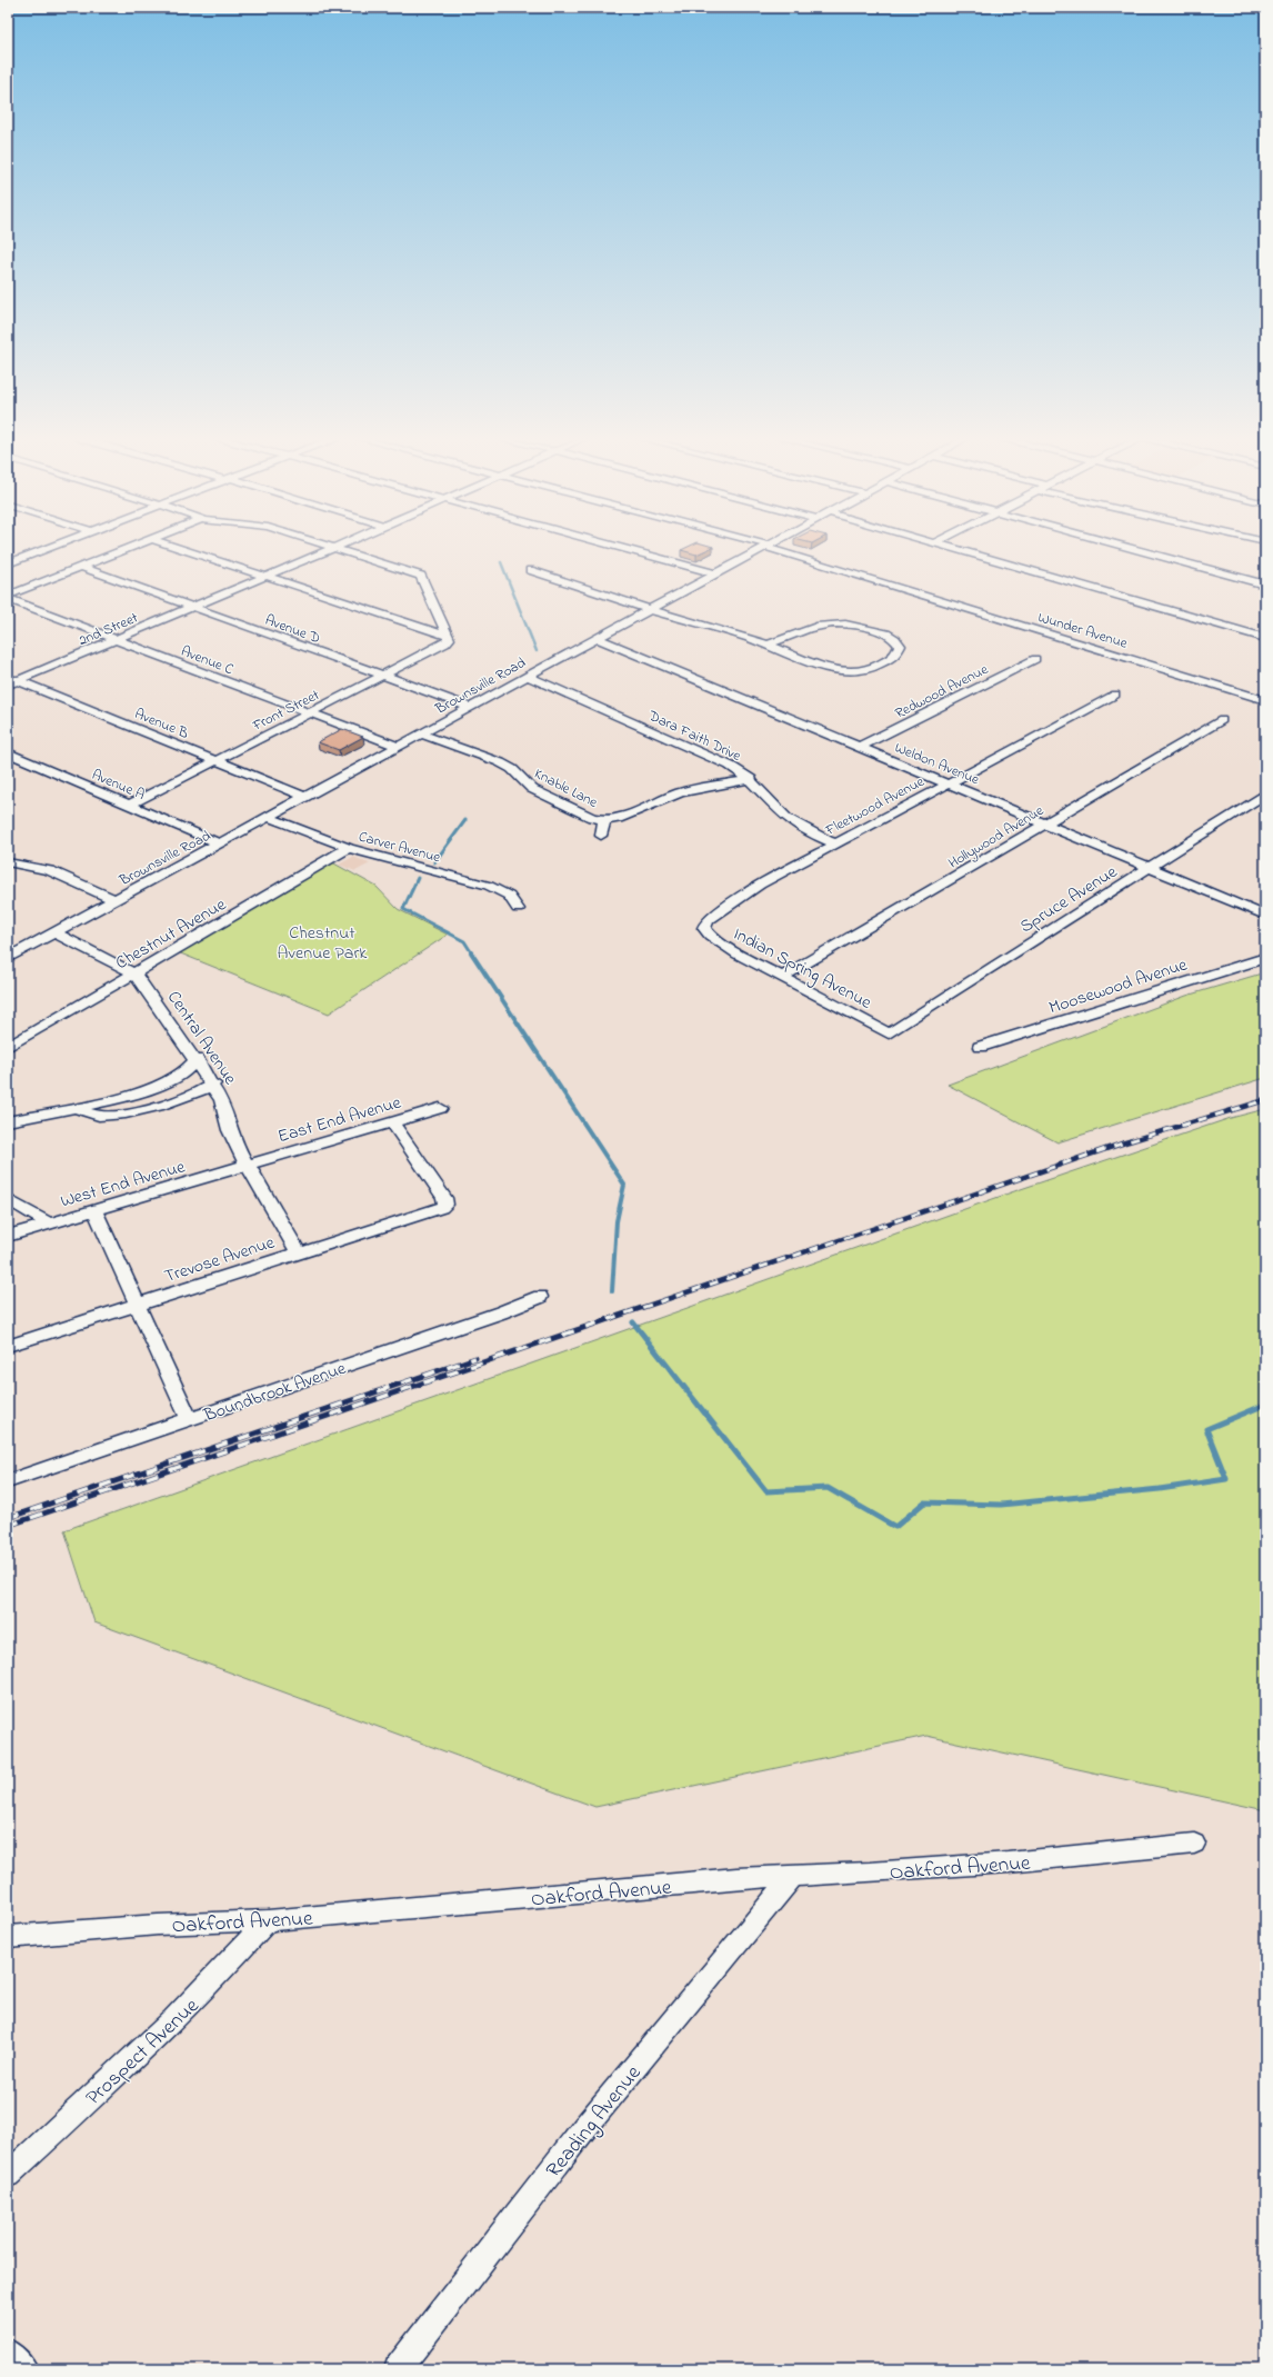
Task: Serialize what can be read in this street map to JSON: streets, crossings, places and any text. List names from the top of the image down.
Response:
{
  "streets": {
    "street": [
      "2nd Street",
      "Avenue D",
      "Wunder Avenue",
      "Avenue C",
      "Brownsville Road",
      "Redwood Avenue",
      "Front Street",
      "Avenue B",
      "Dara Faith Drive",
      "Weldon Avenue",
      "Avenue A",
      "Knable Lane",
      "Fleetwood Avenue",
      "Hollywood Avenue",
      "Carver Avenue",
      "Spruce Avenue",
      "Chestnut Avenue",
      "Indian Spring Avenue",
      "Moosewood Avenue",
      "Central Avenue",
      "East End Avenue",
      "West End Avenue",
      "Trevose Avenue",
      "Boundbrook Avenue",
      "Oakford Avenue",
      "Prospect Avenue",
      "Reading Avenue"
    ]
  },
  "crossings": [
    ["2nd Street", "Avenue D"],
    ["2nd Street", "Avenue C"],
    ["2nd Street", "Avenue B"],
    ["Avenue D", "Brownsville Road"],
    ["Avenue D", "Front Street"],
    ["Avenue C", "Brownsville Road"],
    ["Avenue C", "Front Street"],
    ["Brownsville Road", "Avenue B"],
    ["Brownsville Road", "Dara Faith Drive"],
    ["Brownsville Road", "Weldon Avenue"],
    ["Brownsville Road", "Avenue A"],
    ["Brownsville Road", "Knable Lane"],
    ["Brownsville Road", "Carver Avenue"],
    ["Brownsville Road", "Central Avenue"],
    ["Redwood Avenue", "Weldon Avenue"],
    ["Front Street", "Avenue B"],
    ["Front Street", "Avenue A"],
    ["Dara Faith Drive", "Fleetwood Avenue"],
    ["Weldon Avenue", "Fleetwood Avenue"],
    ["Weldon Avenue", "Hollywood Avenue"],
    ["Weldon Avenue", "Spruce Avenue"],
    ["Fleetwood Avenue", "Indian Spring Avenue"],
    ["Hollywood Avenue", "Indian Spring Avenue"],
    ["Carver Avenue", "Chestnut Avenue"],
    ["Spruce Avenue", "Indian Spring Avenue"],
    ["Chestnut Avenue", "Central Avenue"],
    ["Central Avenue", "East End Avenue"],
    ["Central Avenue", "West End Avenue"],
    ["Central Avenue", "Trevose Avenue"],
    ["East End Avenue", "West End Avenue"],
    ["East End Avenue", "Trevose Avenue"],
    ["Oakford Avenue", "Prospect Avenue"],
    ["Oakford Avenue", "Reading Avenue"]
  ],
  "parks": ["Chestnut Avenue Park"]
}
